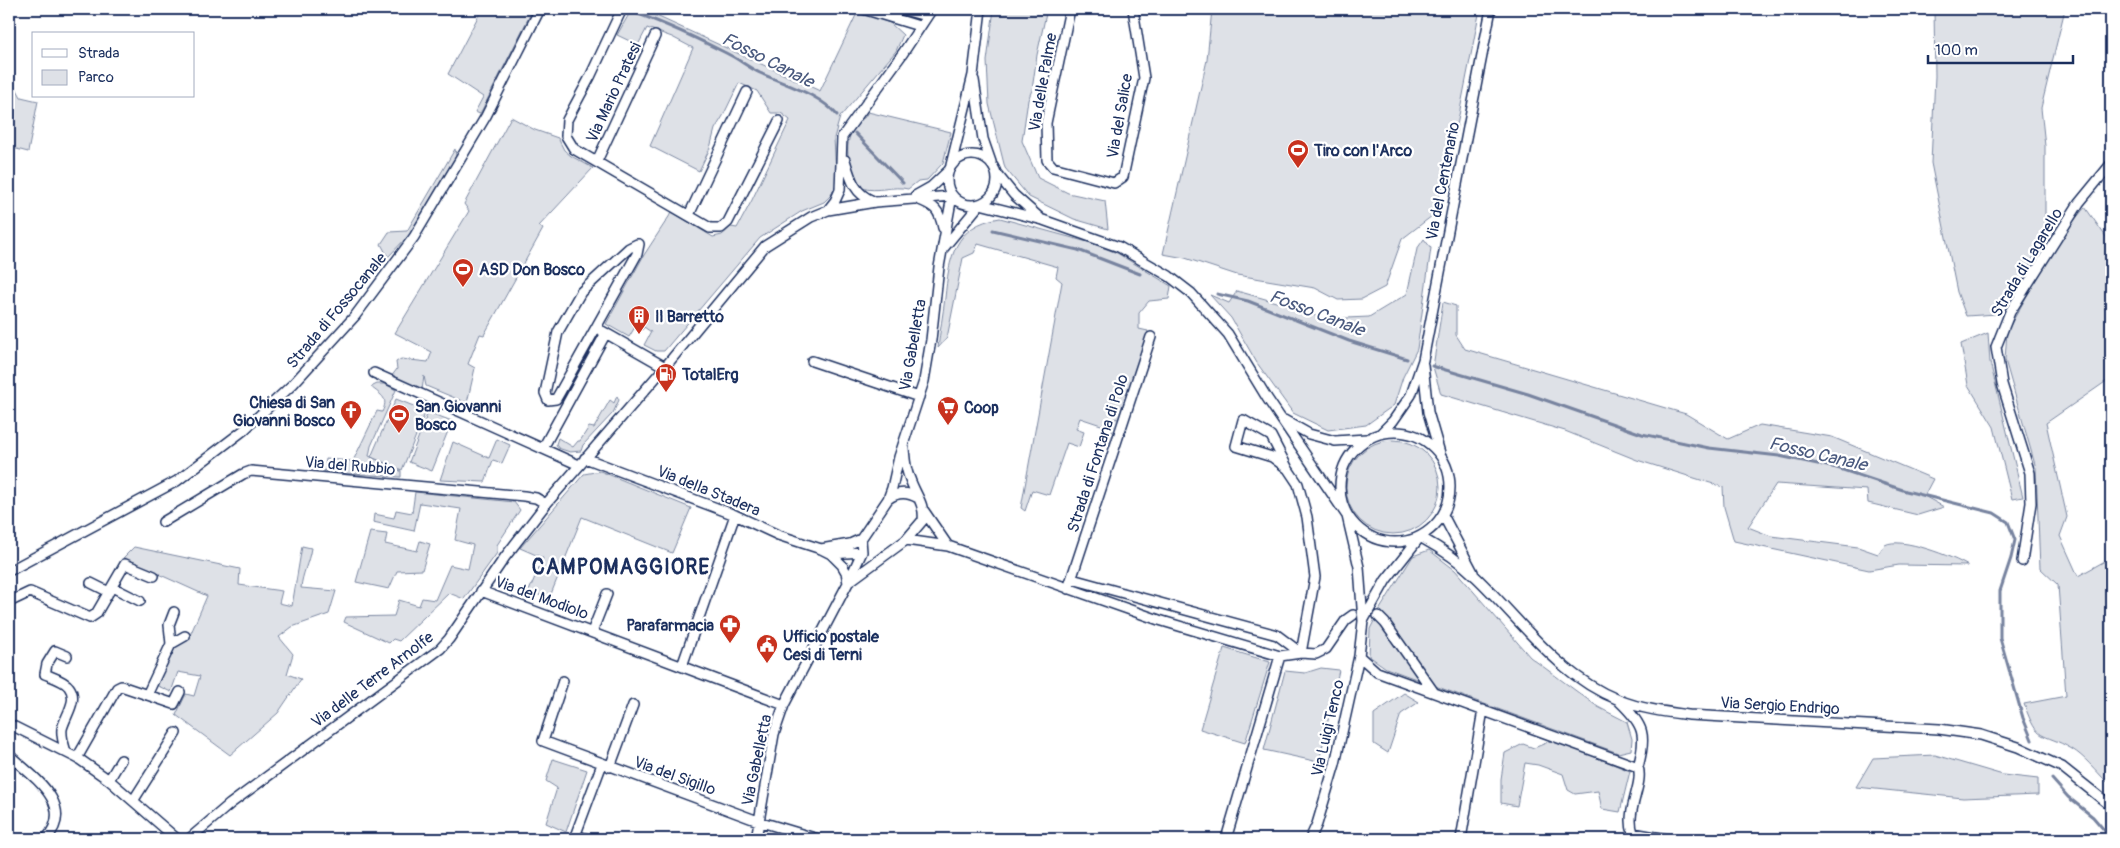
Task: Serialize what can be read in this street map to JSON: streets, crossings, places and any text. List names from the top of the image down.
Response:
{
  "streets": {
    "street": [
      "Via delle Palme",
      "Via Mario Pratesi",
      "Via del Salice",
      "Via del Centenario",
      "Strada di Lagarello",
      "Strada di Fossocanale",
      "Via Gabelletta",
      "Strada di Fontana di Polo",
      "Via del Rubbio",
      "Via della Stadera",
      "Via del Modiolo",
      "Via delle Terre Arnolfe",
      "Via Sergio Endrigo",
      "Via Luigi Tenco",
      "Via del Sigillo"
    ]
  },
  "crossings": [
    ["Via delle Palme", "Via del Salice"],
    ["Via del Centenario", "Via Sergio Endrigo"],
    ["Via del Centenario", "Via Luigi Tenco"],
    ["Via Gabelletta", "Via della Stadera"],
    ["Via Gabelletta", "Via del Modiolo"],
    ["Via Gabelletta", "Via delle Terre Arnolfe"],
    ["Via Gabelletta", "Via del Sigillo"],
    ["Via del Rubbio", "Via delle Terre Arnolfe"],
    ["Via della Stadera", "Via delle Terre Arnolfe"],
    ["Via del Modiolo", "Via delle Terre Arnolfe"],
    ["Via Sergio Endrigo", "Via Luigi Tenco"]
  ],
  "districts": ["CAMPOMAGGIORE"],
  "water": ["Fosso Canale"],
  "places": {
    "sports": ["Tiro con l'Arco", "ASD Don Bosco", "San Giovanni Bosco"],
    "building": ["Il Barretto"],
    "fuel station": ["TotalErg"],
    "supermarket": ["Coop"],
    "church": ["Chiesa di San Giovanni Bosco"],
    "pharmacy": ["Parafarmacia"],
    "public building": ["Ufficio postale Cesi di Terni"]
  },
  "legend": ["Strada", "Parco"],
  "scale_bar": "100 m"
}
